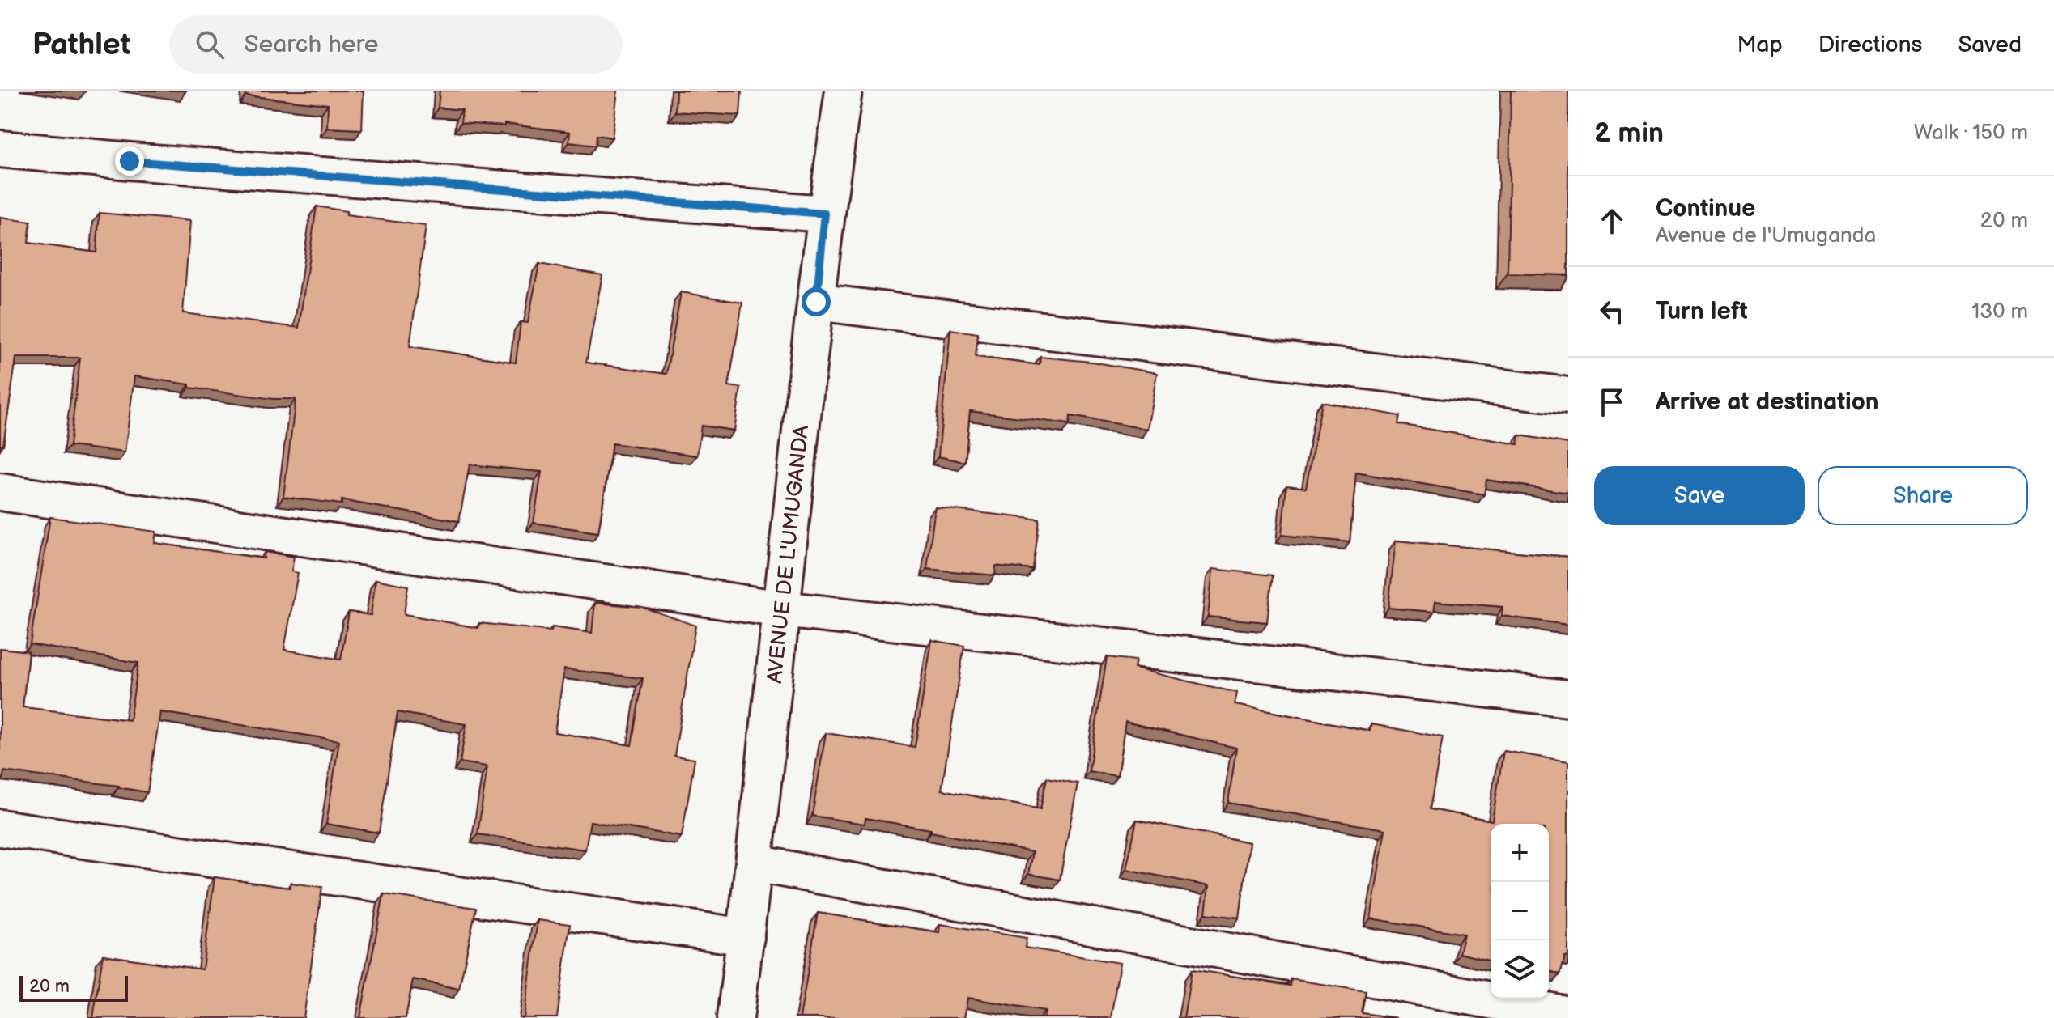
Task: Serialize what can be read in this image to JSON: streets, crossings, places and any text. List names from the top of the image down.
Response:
{
  "streets": {
    "street": ["AVENUE DE L'UMUGANDA"]
  },
  "scale_bar": "20 m",
  "page": {
    "header": "Pathlet",
    "search": "Search here",
    "nav": ["Map", "Directions", "Saved"],
    "heading": ["2 min", "Walk · 150 m"],
    "list": [
      ["Continue", "Avenue de l'Umuganda", "20 m"],
      ["Turn left", "130 m"],
      "Arrive at destination"
    ],
    "buttons": ["Save", "Share"],
    "map_buttons": ["+", "−"],
    "scale": "20 m"
  }
}
